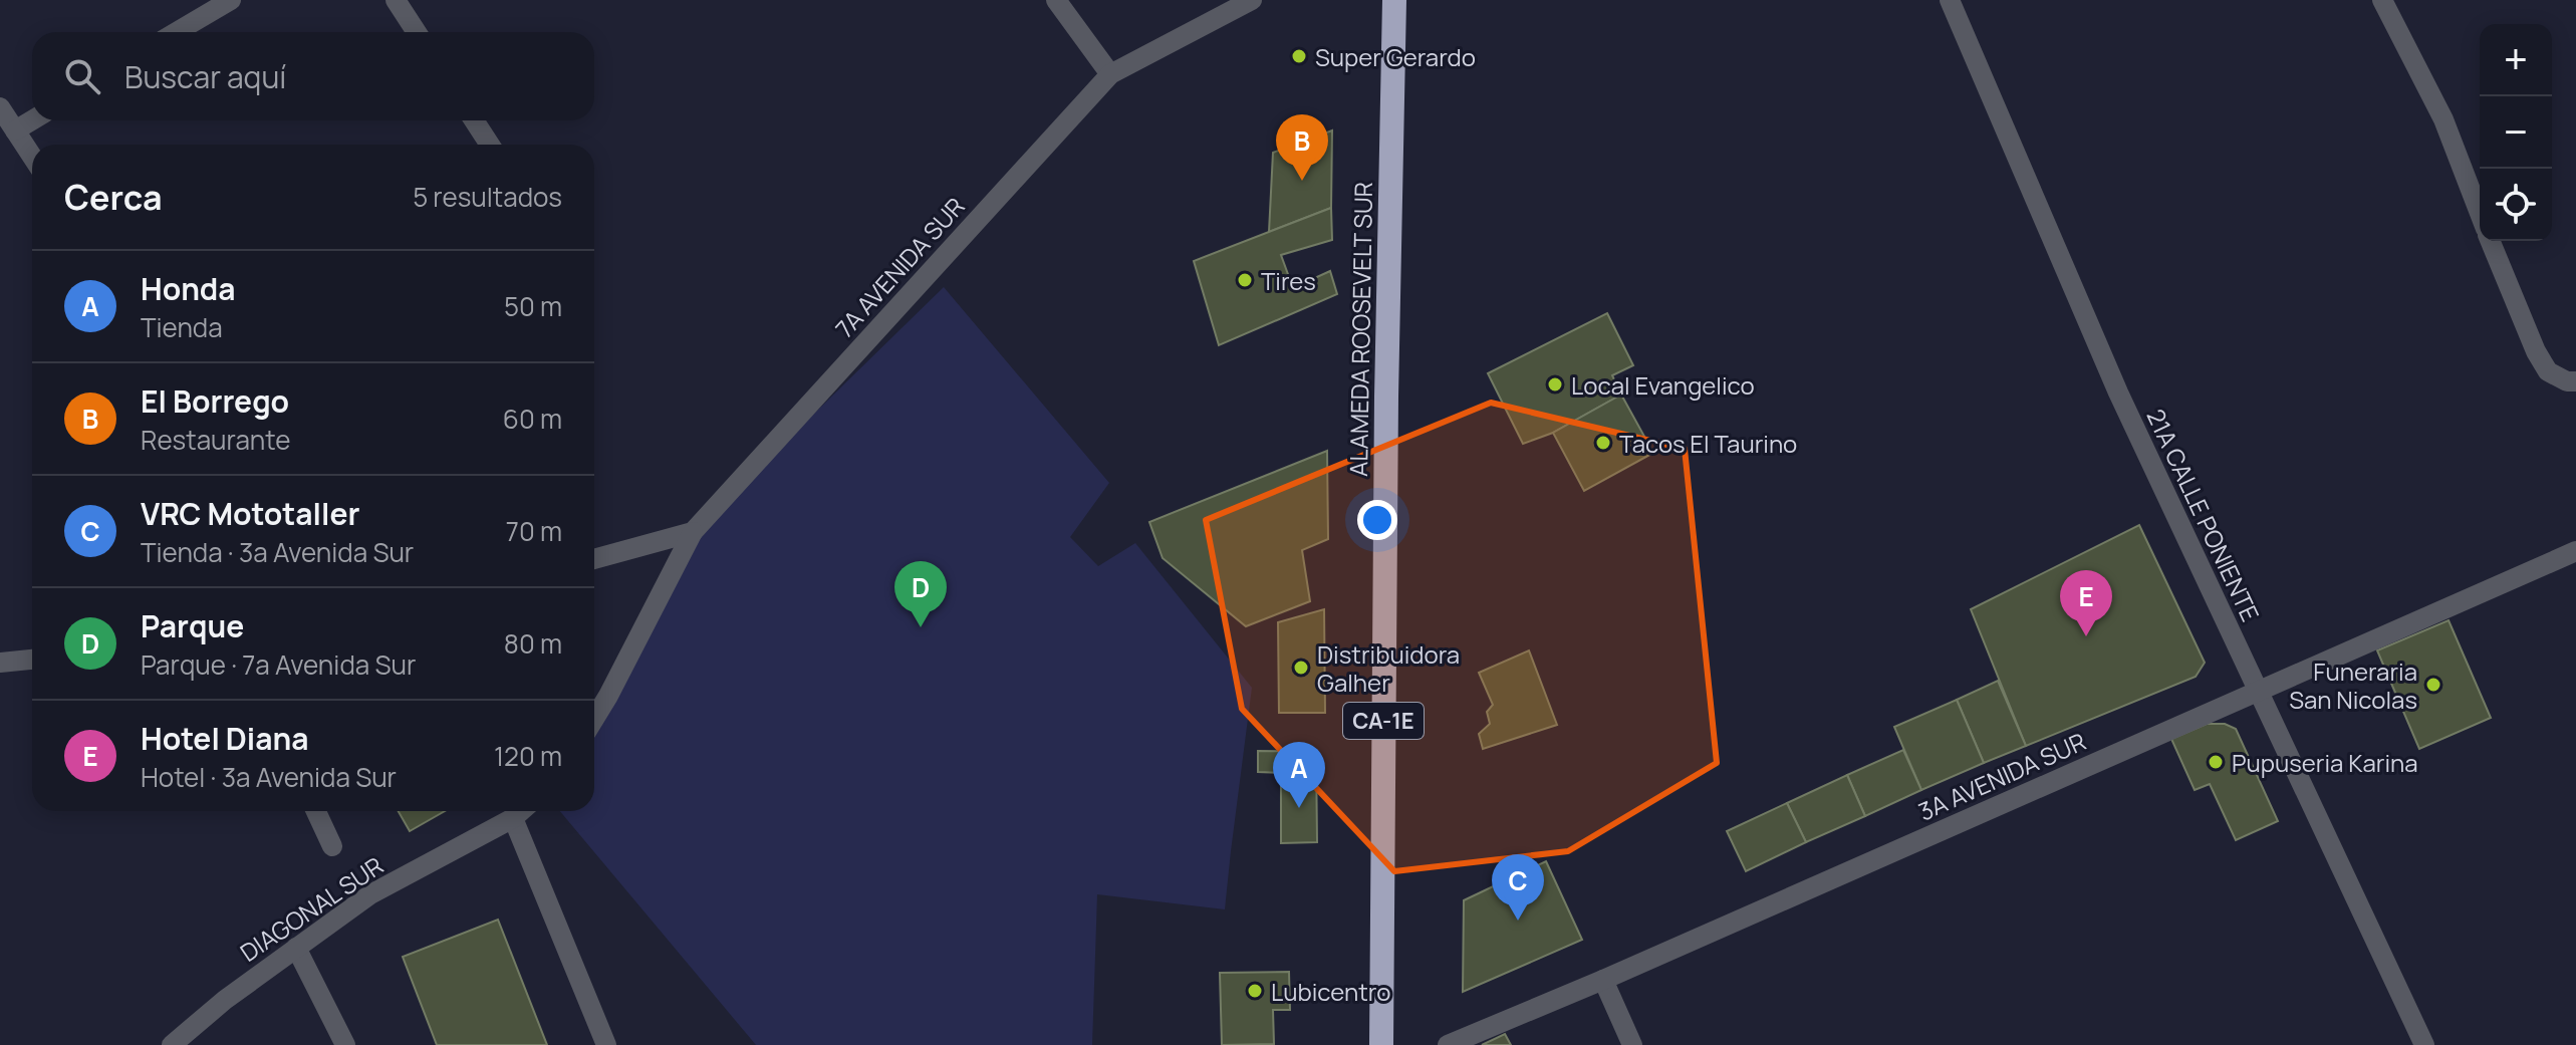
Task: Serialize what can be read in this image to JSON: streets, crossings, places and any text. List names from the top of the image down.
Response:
{
  "streets": {
    "highway": ["ALAMEDA ROOSEVELT SUR", "CA-1E"],
    "street": [
      "7A AVENIDA SUR",
      "21A CALLE PONIENTE",
      "3A AVENIDA SUR",
      "DIAGONAL SUR"
    ]
  },
  "crossings": [
    ["21A CALLE PONIENTE", "3A AVENIDA SUR"]
  ],
  "places": [
    "Super Gerardo",
    "Tires",
    "Local Evangelico",
    "Tacos El Taurino",
    "Distribuidora Galher",
    "Funeraria San Nicolas",
    "Pupuseria Karina",
    "Lubicentro"
  ],
  "page": {
    "map_buttons": ["+", "−"],
    "search": "Buscar aquí",
    "pins": [
      "B",
      "D",
      "E",
      "A",
      "C"
    ],
    "heading": ["Cerca", "5 resultados"],
    "list": [
      {
        "mark": "A",
        "name": "Honda",
        "note": "Tienda",
        "value": "50 m"
      },
      {
        "mark": "B",
        "name": "El Borrego",
        "note": "Restaurante",
        "value": "60 m"
      },
      {
        "mark": "C",
        "name": "VRC Mototaller",
        "note": "Tienda · 3a Avenida Sur",
        "value": "70 m"
      },
      {
        "mark": "D",
        "name": "Parque",
        "note": "Parque · 7a Avenida Sur",
        "value": "80 m"
      },
      {
        "mark": "E",
        "name": "Hotel Diana",
        "note": "Hotel · 3a Avenida Sur",
        "value": "120 m"
      }
    ]
  }
}
